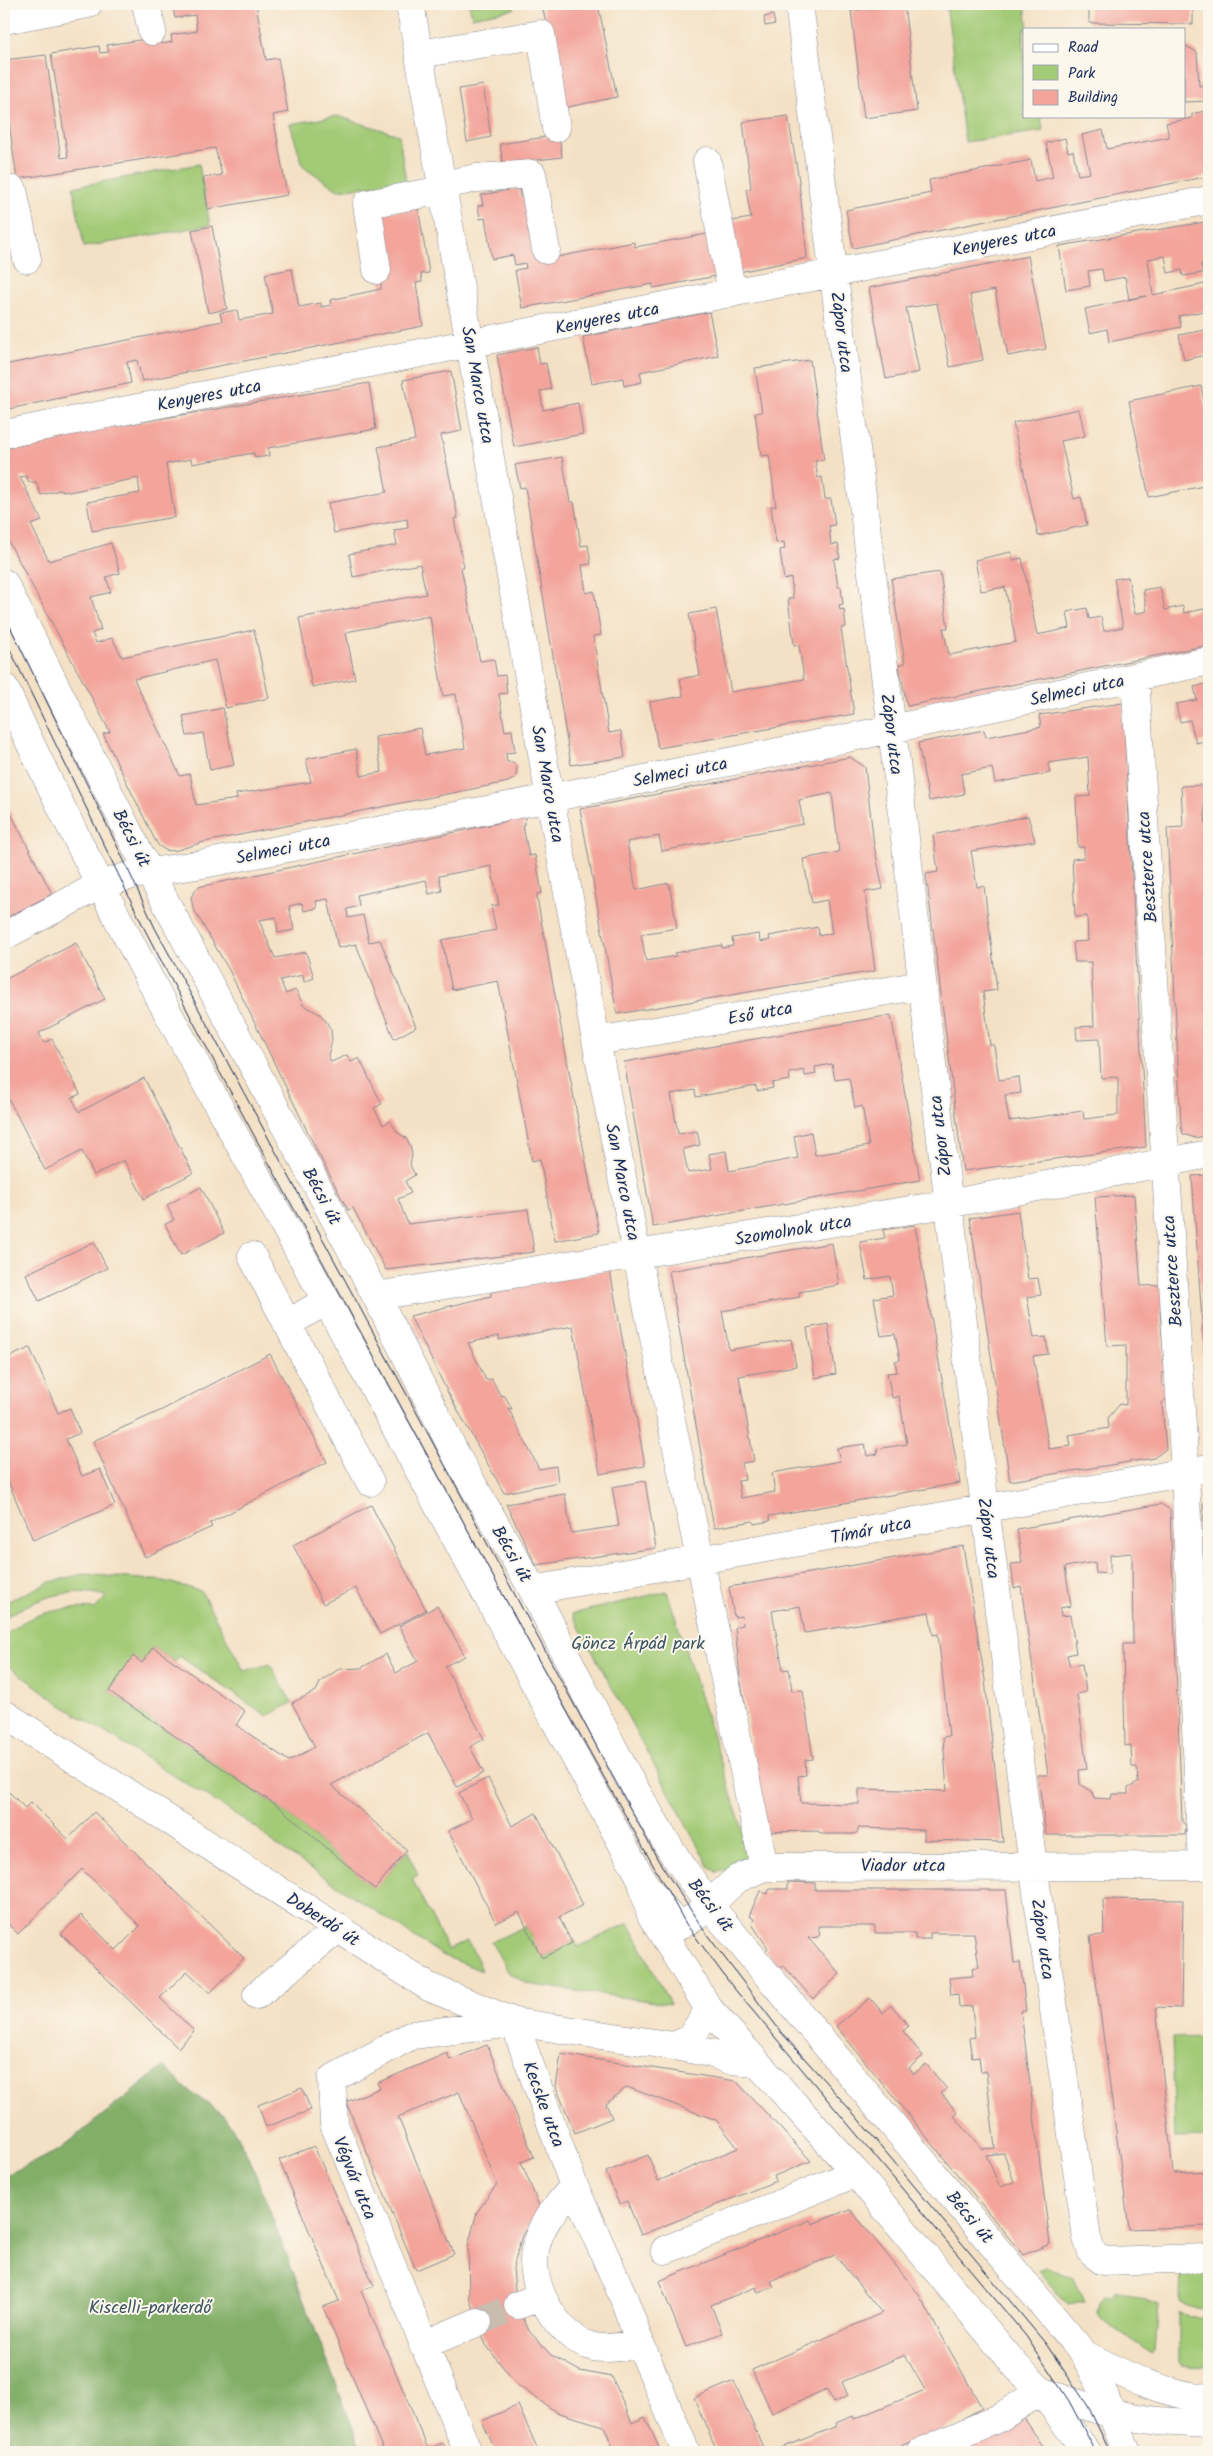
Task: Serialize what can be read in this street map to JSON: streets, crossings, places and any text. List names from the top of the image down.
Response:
{
  "streets": {
    "street": [
      "Kenyeres utca",
      "Zápor utca",
      "San Marco utca",
      "Selmeci utca",
      "Bécsi út",
      "Beszterce utca",
      "Eső utca",
      "Szomolnok utca",
      "Tímár utca",
      "Viador utca",
      "Doberdó út",
      "Kecske utca",
      "Végvár utca"
    ]
  },
  "crossings": [
    ["Kenyeres utca", "Zápor utca"],
    ["Kenyeres utca", "San Marco utca"],
    ["Zápor utca", "Selmeci utca"],
    ["Zápor utca", "Eső utca"],
    ["Zápor utca", "Szomolnok utca"],
    ["Zápor utca", "Tímár utca"],
    ["Zápor utca", "Viador utca"],
    ["San Marco utca", "Selmeci utca"],
    ["San Marco utca", "Eső utca"],
    ["San Marco utca", "Szomolnok utca"],
    ["San Marco utca", "Tímár utca"],
    ["Selmeci utca", "Bécsi út"],
    ["Selmeci utca", "Beszterce utca"],
    ["Bécsi út", "Szomolnok utca"],
    ["Bécsi út", "Tímár utca"],
    ["Bécsi út", "Viador utca"],
    ["Beszterce utca", "Szomolnok utca"],
    ["Beszterce utca", "Tímár utca"],
    ["Beszterce utca", "Viador utca"],
    ["Doberdó út", "Kecske utca"],
    ["Doberdó út", "Végvár utca"],
    ["Kecske utca", "Végvár utca"]
  ],
  "parks": ["Göncz Árpád park", "Kiscelli-parkerdő"],
  "legend": ["Road", "Park", "Building"]
}
